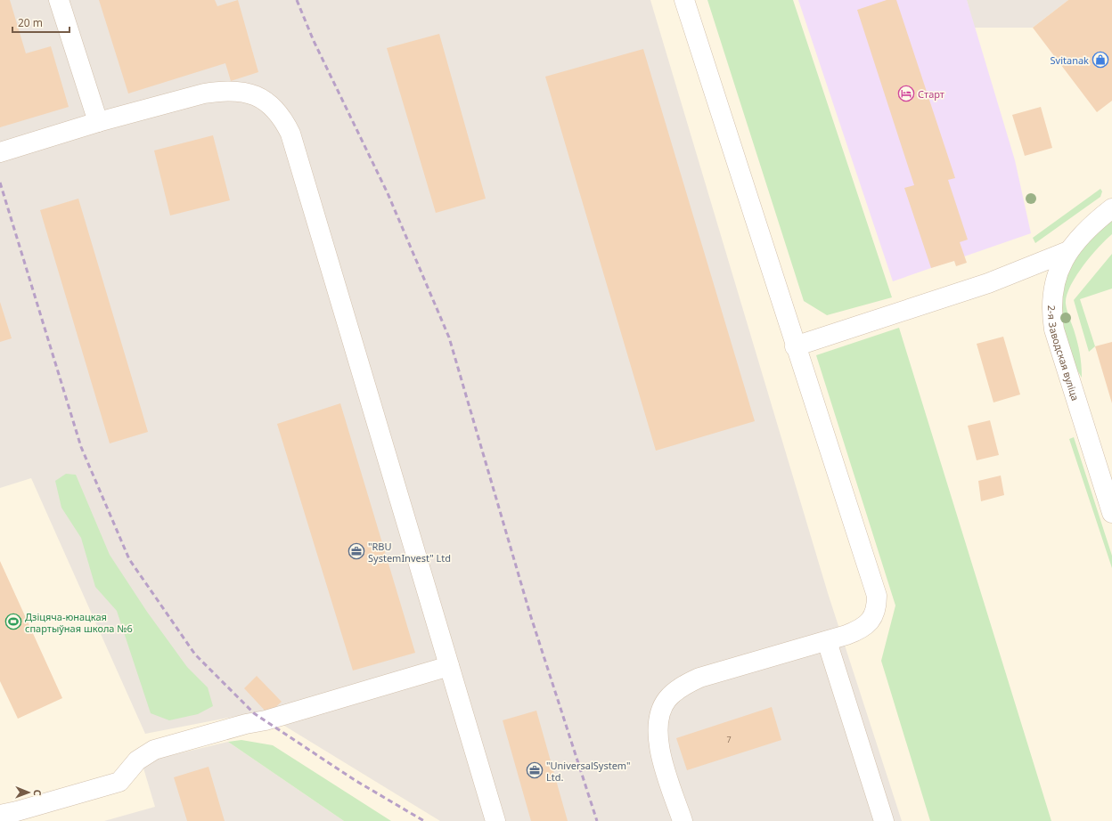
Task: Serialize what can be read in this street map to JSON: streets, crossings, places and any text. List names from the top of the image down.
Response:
{
  "streets": {
    "street": ["2-я Заводская вуліца"]
  },
  "places": {
    "shop": ["Svitanak"],
    "hotel": ["Старт"],
    "office": ["\"RBU SystemInvest\" Ltd", "\"UniversalSystem\" Ltd."],
    "sports": ["Дзіцяча-юнацкая спартыўная школа №6"]
  },
  "house_numbers": ["7"],
  "scale_bar": "20 m",
  "north": "right"
}
